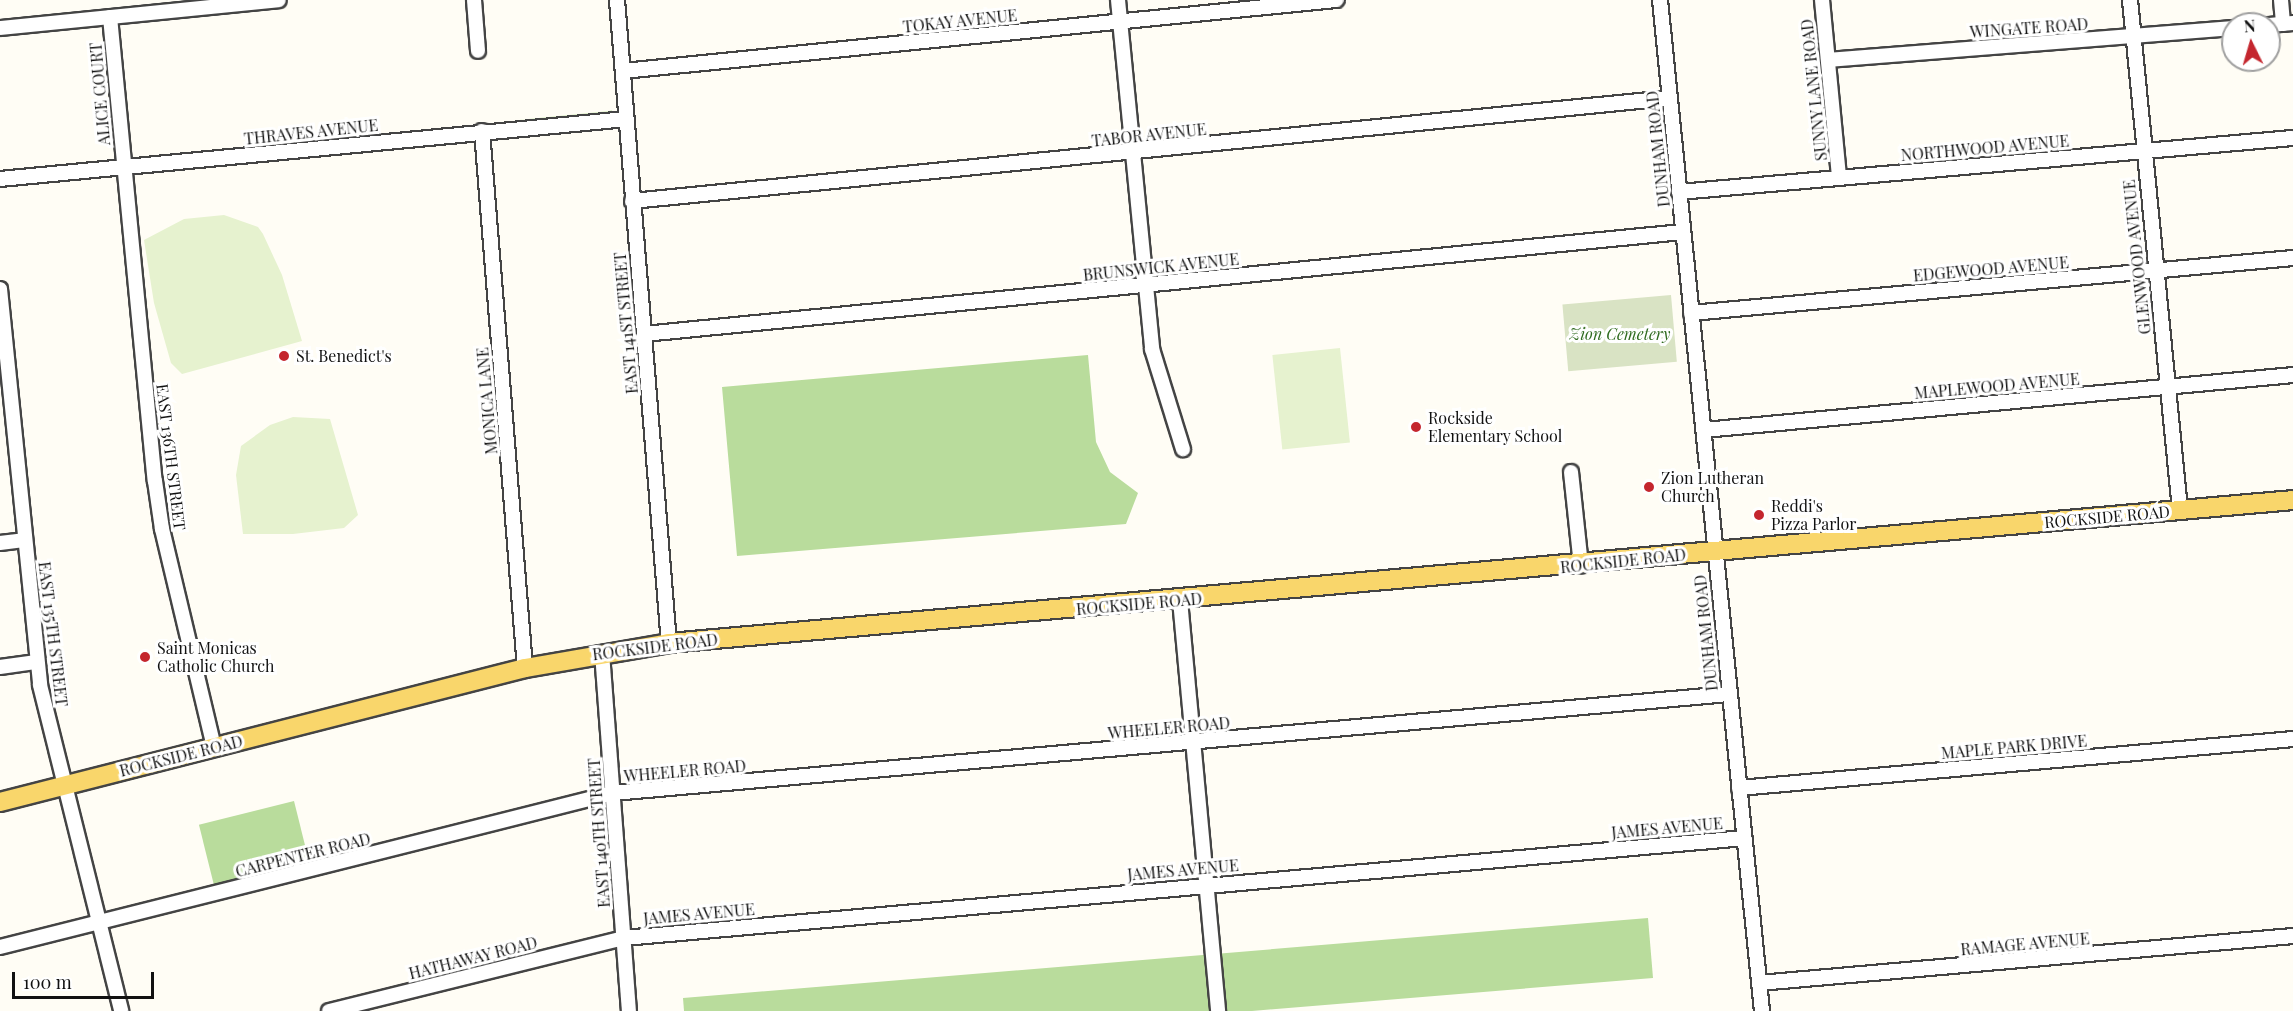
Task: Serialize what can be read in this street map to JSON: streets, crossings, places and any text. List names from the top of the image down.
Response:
{
  "streets": {
    "main road": ["ROCKSIDE ROAD"],
    "street": [
      "TOKAY AVENUE",
      "WINGATE ROAD",
      "SUNNY LANE ROAD",
      "ALICE COURT",
      "THRAVES AVENUE",
      "TABOR AVENUE",
      "NORTHWOOD AVENUE",
      "DUNHAM ROAD",
      "GLENWOOD AVENUE",
      "BRUNSWICK AVENUE",
      "EDGEWOOD AVENUE",
      "EAST 141ST STREET",
      "MAPLEWOOD AVENUE",
      "MONICA LANE",
      "EAST 136TH STREET",
      "EAST 135TH STREET",
      "WHEELER ROAD",
      "MAPLE PARK DRIVE",
      "JAMES AVENUE",
      "EAST 140TH STREET",
      "CARPENTER ROAD",
      "RAMAGE AVENUE",
      "HATHAWAY ROAD"
    ]
  },
  "crossings": [
    ["TOKAY AVENUE", "EAST 141ST STREET"],
    ["WINGATE ROAD", "SUNNY LANE ROAD"],
    ["WINGATE ROAD", "GLENWOOD AVENUE"],
    ["SUNNY LANE ROAD", "NORTHWOOD AVENUE"],
    ["ALICE COURT", "THRAVES AVENUE"],
    ["ALICE COURT", "EAST 136TH STREET"],
    ["THRAVES AVENUE", "EAST 141ST STREET"],
    ["THRAVES AVENUE", "MONICA LANE"],
    ["THRAVES AVENUE", "EAST 136TH STREET"],
    ["TABOR AVENUE", "DUNHAM ROAD"],
    ["TABOR AVENUE", "EAST 141ST STREET"],
    ["NORTHWOOD AVENUE", "DUNHAM ROAD"],
    ["NORTHWOOD AVENUE", "GLENWOOD AVENUE"],
    ["DUNHAM ROAD", "BRUNSWICK AVENUE"],
    ["DUNHAM ROAD", "EDGEWOOD AVENUE"],
    ["DUNHAM ROAD", "MAPLEWOOD AVENUE"],
    ["DUNHAM ROAD", "ROCKSIDE ROAD"],
    ["DUNHAM ROAD", "WHEELER ROAD"],
    ["DUNHAM ROAD", "MAPLE PARK DRIVE"],
    ["DUNHAM ROAD", "JAMES AVENUE"],
    ["DUNHAM ROAD", "RAMAGE AVENUE"],
    ["GLENWOOD AVENUE", "EDGEWOOD AVENUE"],
    ["GLENWOOD AVENUE", "MAPLEWOOD AVENUE"],
    ["GLENWOOD AVENUE", "ROCKSIDE ROAD"],
    ["BRUNSWICK AVENUE", "EAST 141ST STREET"],
    ["EAST 141ST STREET", "ROCKSIDE ROAD"],
    ["MONICA LANE", "ROCKSIDE ROAD"],
    ["EAST 136TH STREET", "ROCKSIDE ROAD"],
    ["ROCKSIDE ROAD", "EAST 135TH STREET"],
    ["ROCKSIDE ROAD", "EAST 140TH STREET"],
    ["EAST 135TH STREET", "CARPENTER ROAD"],
    ["WHEELER ROAD", "EAST 140TH STREET"],
    ["WHEELER ROAD", "CARPENTER ROAD"],
    ["JAMES AVENUE", "EAST 140TH STREET"],
    ["JAMES AVENUE", "HATHAWAY ROAD"],
    ["EAST 140TH STREET", "CARPENTER ROAD"],
    ["EAST 140TH STREET", "HATHAWAY ROAD"]
  ],
  "parks": ["Zion Cemetery"],
  "places": [
    "St. Benedict's",
    "Rockside Elementary School",
    "Zion Lutheran Church",
    "Reddi's Pizza Parlor",
    "Saint Monicas Catholic Church"
  ],
  "scale_bar": "100 m",
  "north": "top"
}
